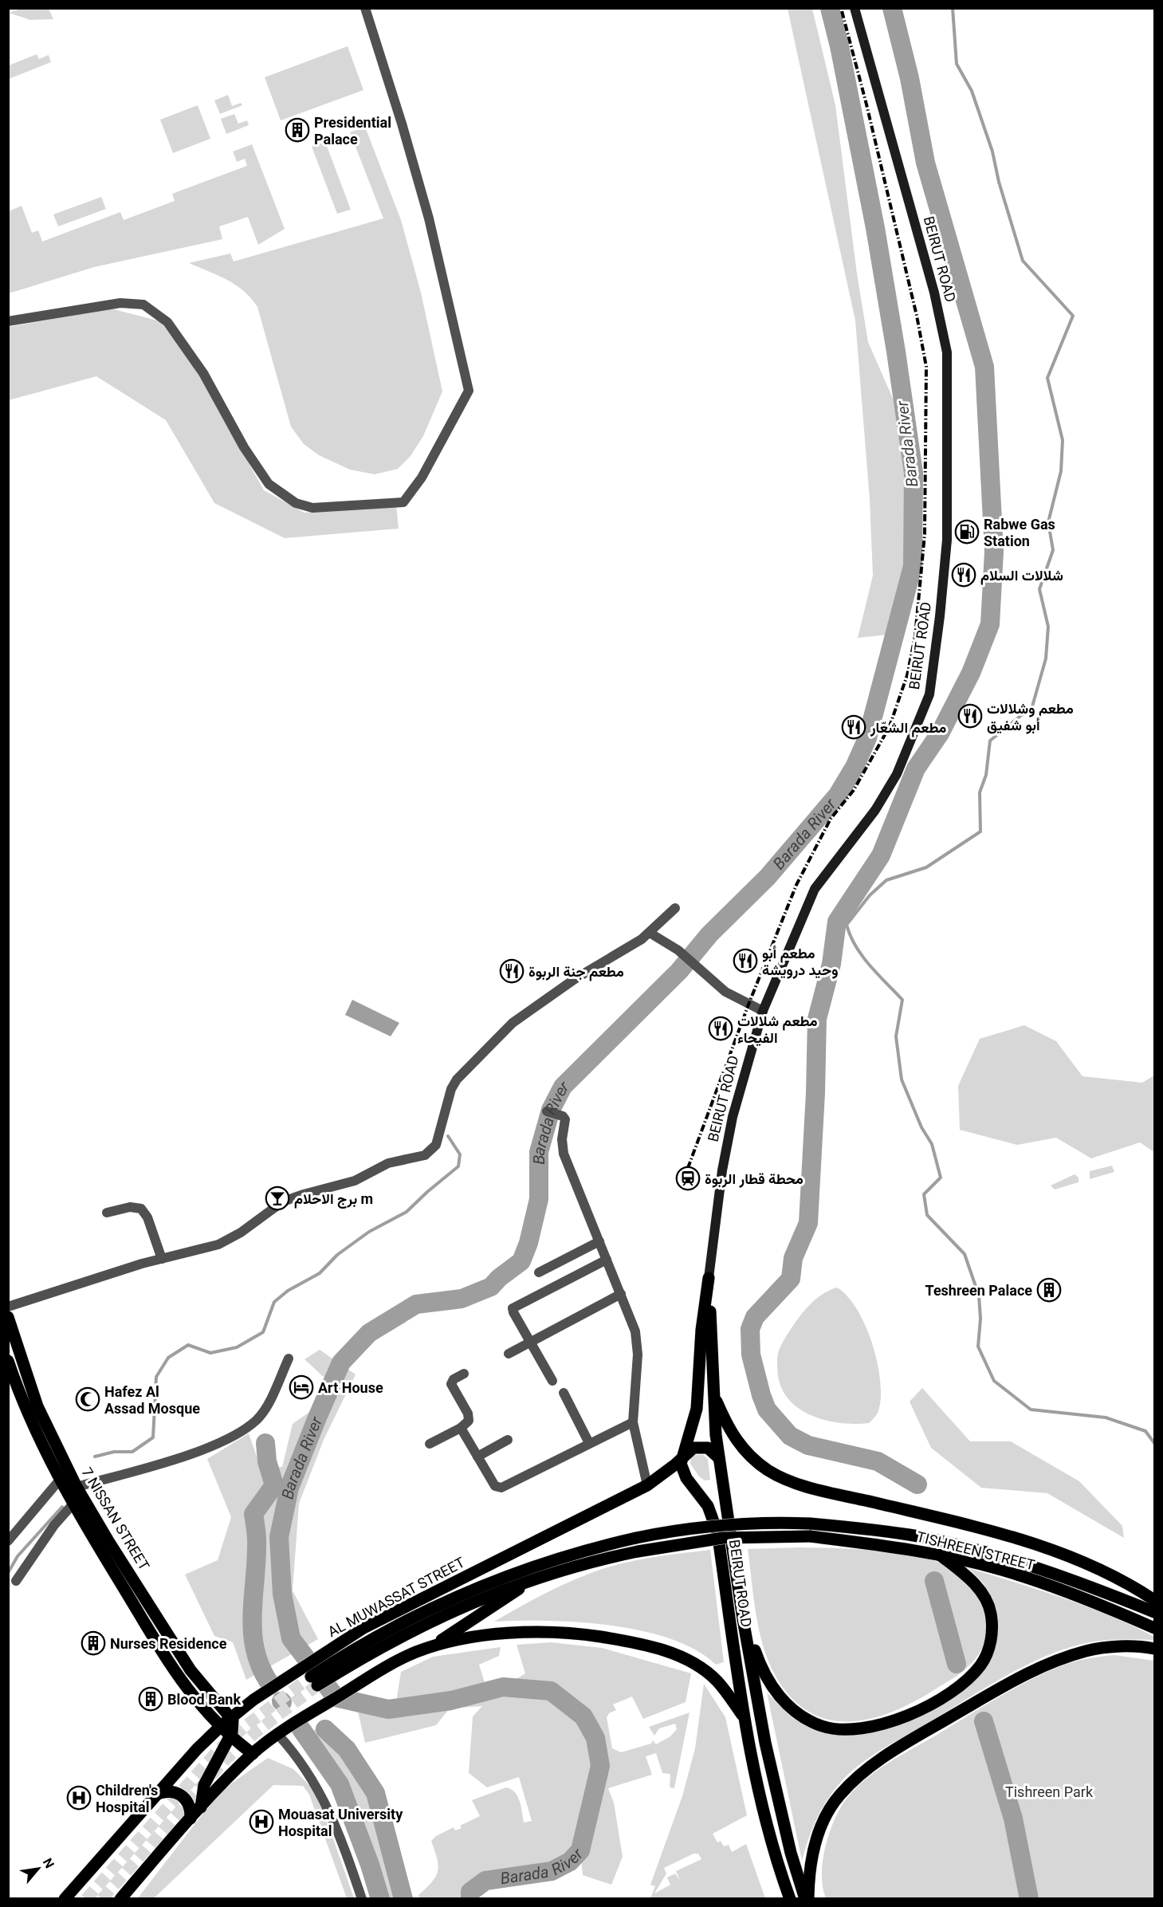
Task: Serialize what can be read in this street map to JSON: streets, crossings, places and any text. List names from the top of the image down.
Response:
{
  "streets": {
    "main road": [
      "BEIRUT ROAD",
      "7 NISSAN STREET",
      "TISHREEN STREET",
      "AL MUWASSAT STREET"
    ]
  },
  "crossings": [
    ["BEIRUT ROAD", "AL MUWASSAT STREET"],
    ["7 NISSAN STREET", "AL MUWASSAT STREET"],
    ["TISHREEN STREET", "AL MUWASSAT STREET"]
  ],
  "water": ["Barada River"],
  "parks": ["Tishreen Park"],
  "places": {
    "building": [
      "Presidential Palace",
      "Teshreen Palace",
      "Nurses Residence",
      "Blood Bank"
    ],
    "fuel station": ["Rabwe Gas Station"],
    "restaurant": [
      "شلالات السلام",
      "مطعم وشلالات أبو شفيق",
      "مطعم الشعّار",
      "مطعم أبو وحيد درويشة",
      "مطعم جنة الربوة",
      "مطعم شلالات الفيحاء"
    ],
    "station": ["محطة قطار الربوة"],
    "bar": ["برج الاحلام m"],
    "hotel": ["Art House"],
    "mosque": ["Hafez Al Assad Mosque"],
    "hospital": ["Children's Hospital", "Mouasat University Hospital"]
  },
  "north": "top right"
}
